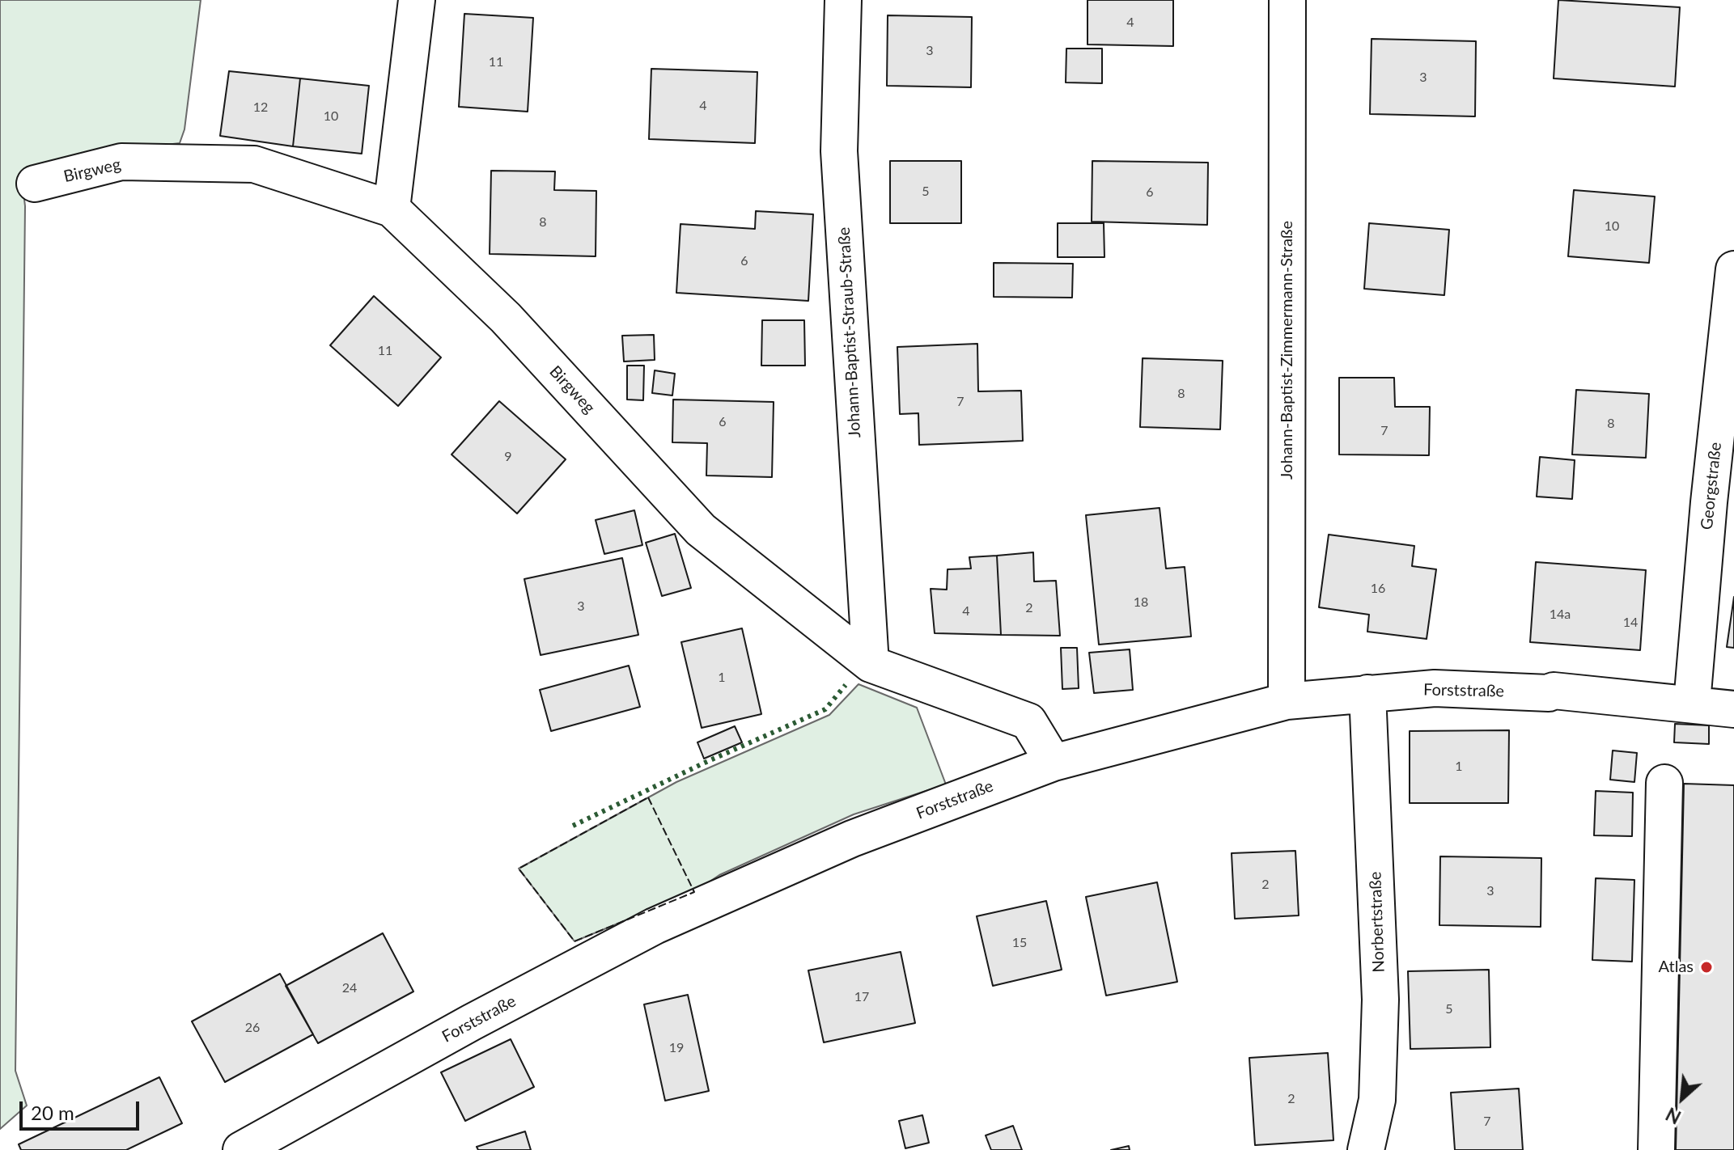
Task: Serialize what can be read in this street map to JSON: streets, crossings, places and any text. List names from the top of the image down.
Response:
{
  "streets": {
    "street": [
      "Birgweg",
      "Johann-Baptist-Straub-Straße",
      "Johann-Baptist-Zimmermann-Straße",
      "Georgstraße",
      "Forststraße",
      "Norbertstraße"
    ]
  },
  "crossings": [
    ["Birgweg", "Johann-Baptist-Straub-Straße"],
    ["Birgweg", "Forststraße"],
    ["Johann-Baptist-Zimmermann-Straße", "Forststraße"],
    ["Georgstraße", "Forststraße"],
    ["Forststraße", "Norbertstraße"]
  ],
  "places": ["Atlas"],
  "house_numbers": [
    "4",
    "3",
    "11",
    "3",
    "4",
    "12",
    "10",
    "5",
    "6",
    "8",
    "10",
    "6",
    "11",
    "8",
    "7",
    "6",
    "8",
    "7",
    "9",
    "16",
    "18",
    "3",
    "2",
    "4",
    "14a",
    "14",
    "1",
    "1",
    "2",
    "3",
    "15",
    "24",
    "17",
    "5",
    "26",
    "19",
    "2",
    "7"
  ],
  "scale_bar": "20 m",
  "north": "bottom left"
}
